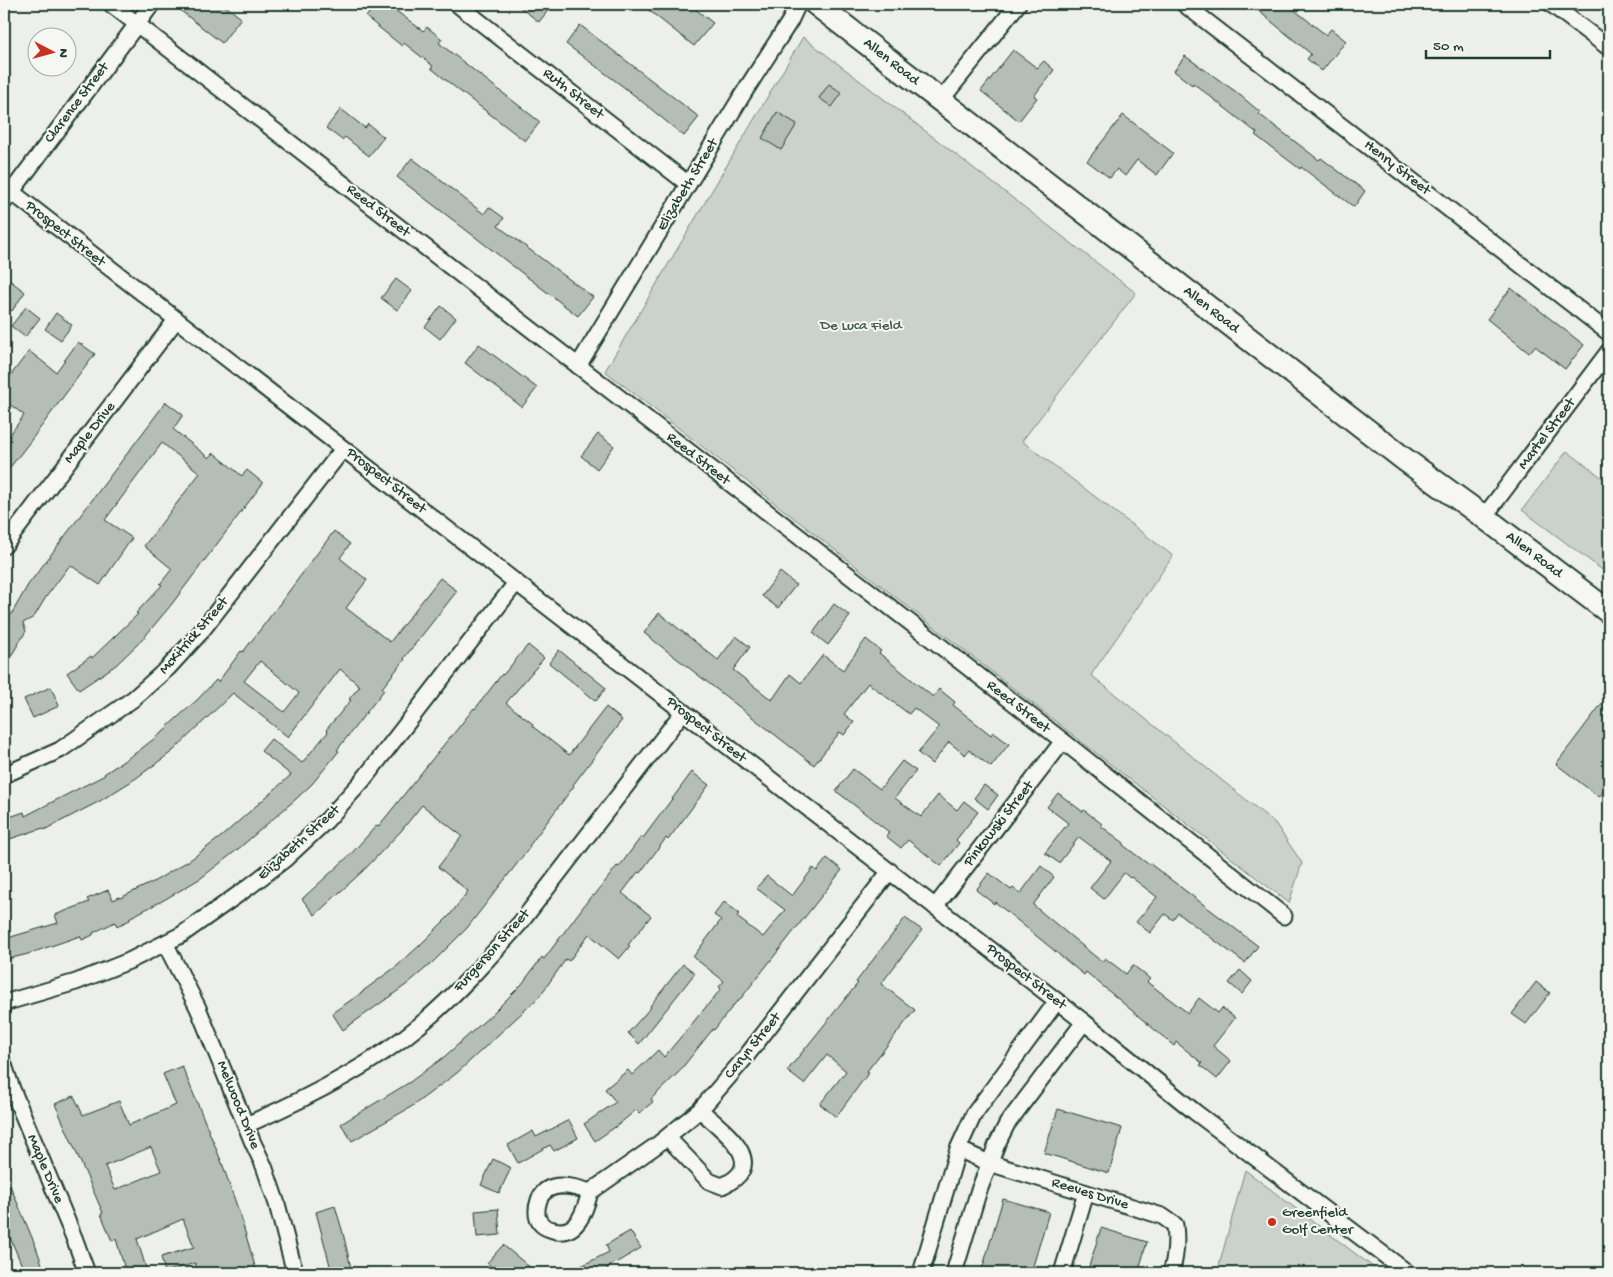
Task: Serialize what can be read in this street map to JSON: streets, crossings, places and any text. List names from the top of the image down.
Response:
{
  "streets": {
    "main road": ["Allen Road"],
    "street": [
      "Ruth Street",
      "Clarence Street",
      "Henry Street",
      "Elizabeth Street",
      "Reed Street",
      "Prospect Street",
      "Maple Drive",
      "Martel Street",
      "McKitrick Street",
      "Pinkowski Street",
      "Furgerson Street",
      "Caryn Street",
      "Melwood Drive",
      "Reeves Drive"
    ]
  },
  "crossings": [
    ["Allen Road", "Martel Street"],
    ["Ruth Street", "Elizabeth Street"],
    ["Clarence Street", "Reed Street"],
    ["Clarence Street", "Prospect Street"],
    ["Elizabeth Street", "Reed Street"],
    ["Elizabeth Street", "Prospect Street"],
    ["Elizabeth Street", "Melwood Drive"],
    ["Reed Street", "Pinkowski Street"],
    ["Prospect Street", "Maple Drive"],
    ["Prospect Street", "McKitrick Street"],
    ["Prospect Street", "Pinkowski Street"],
    ["Prospect Street", "Furgerson Street"],
    ["Prospect Street", "Caryn Street"],
    ["Furgerson Street", "Melwood Drive"]
  ],
  "parks": ["De Luca Field"],
  "places": ["Greenfield Golf Center"],
  "scale_bar": "50 m",
  "north": "right"
}
